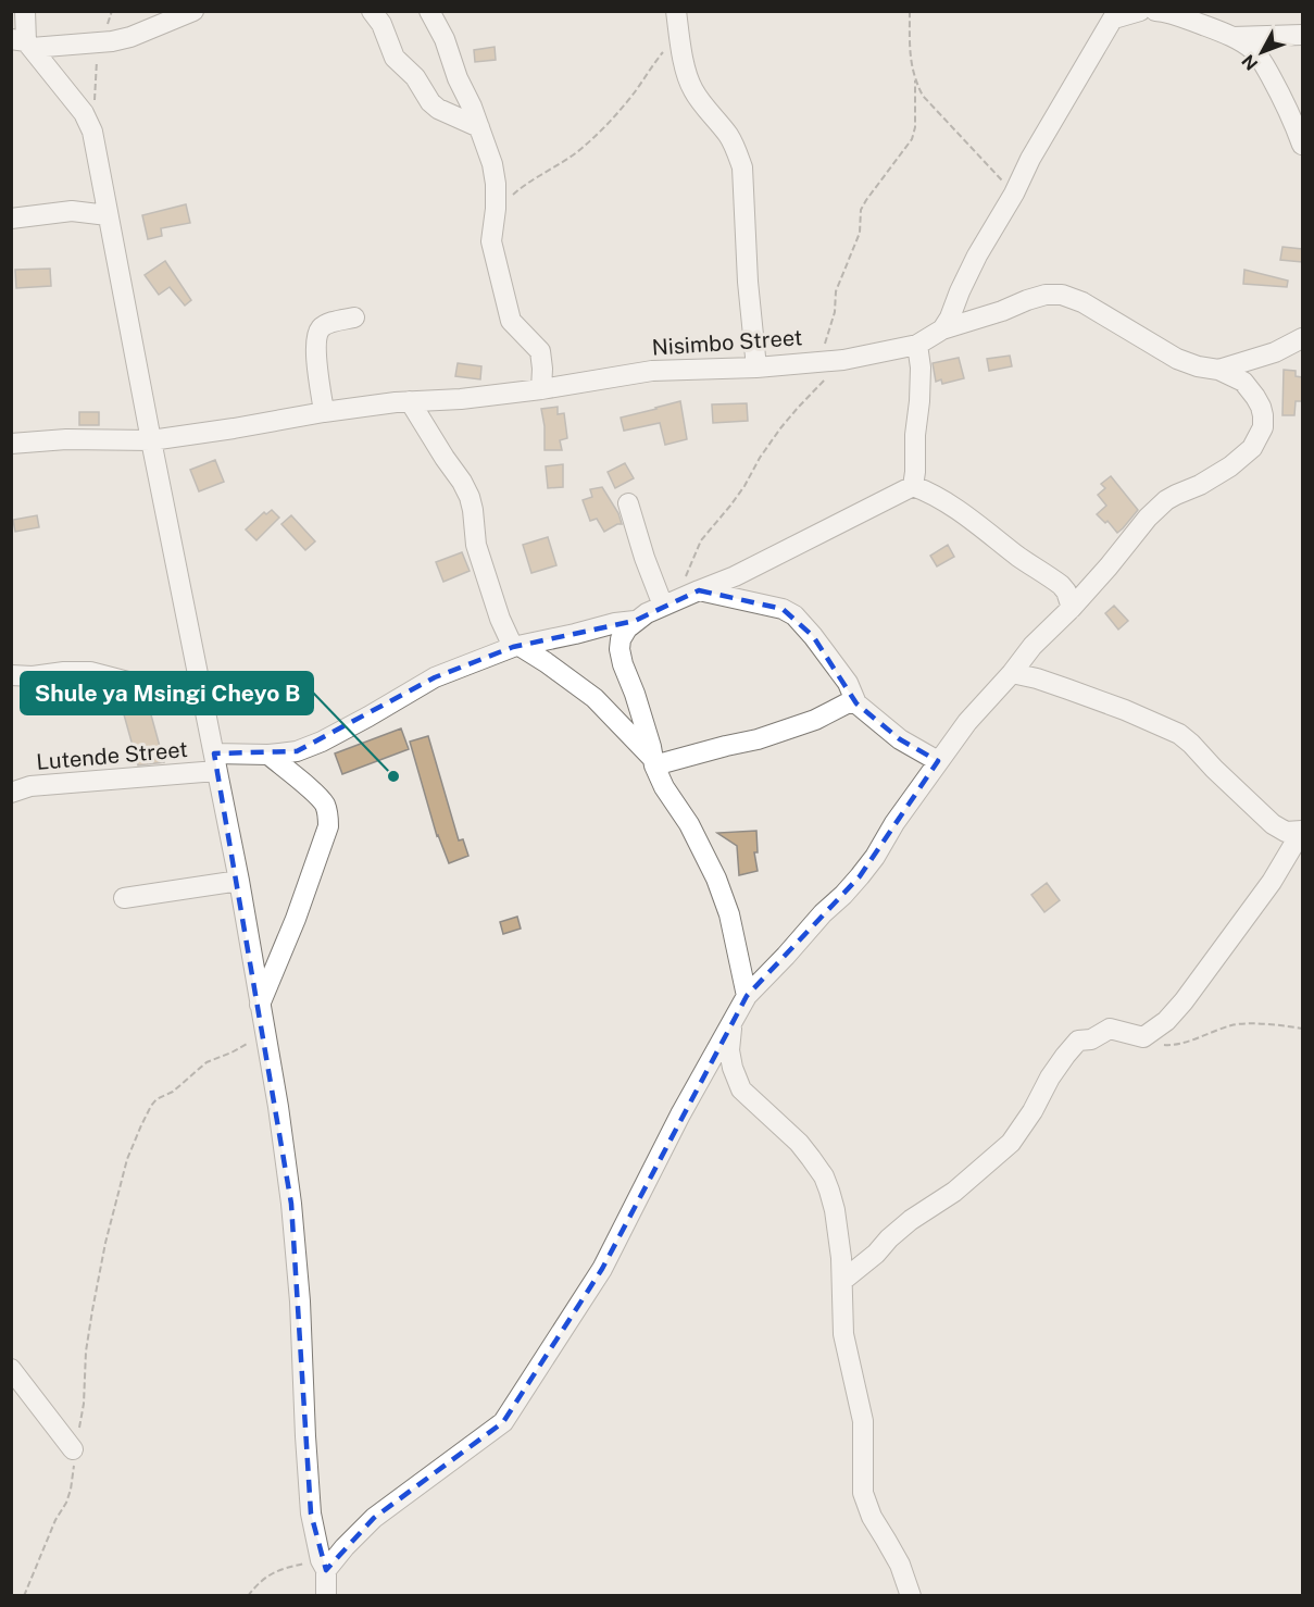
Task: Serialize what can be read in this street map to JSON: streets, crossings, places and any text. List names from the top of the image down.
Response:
{
  "streets": {
    "street": ["Nisimbo Street", "Lutende Street"]
  },
  "places": ["Shule ya Msingi Cheyo B"],
  "north": "bottom left"
}
